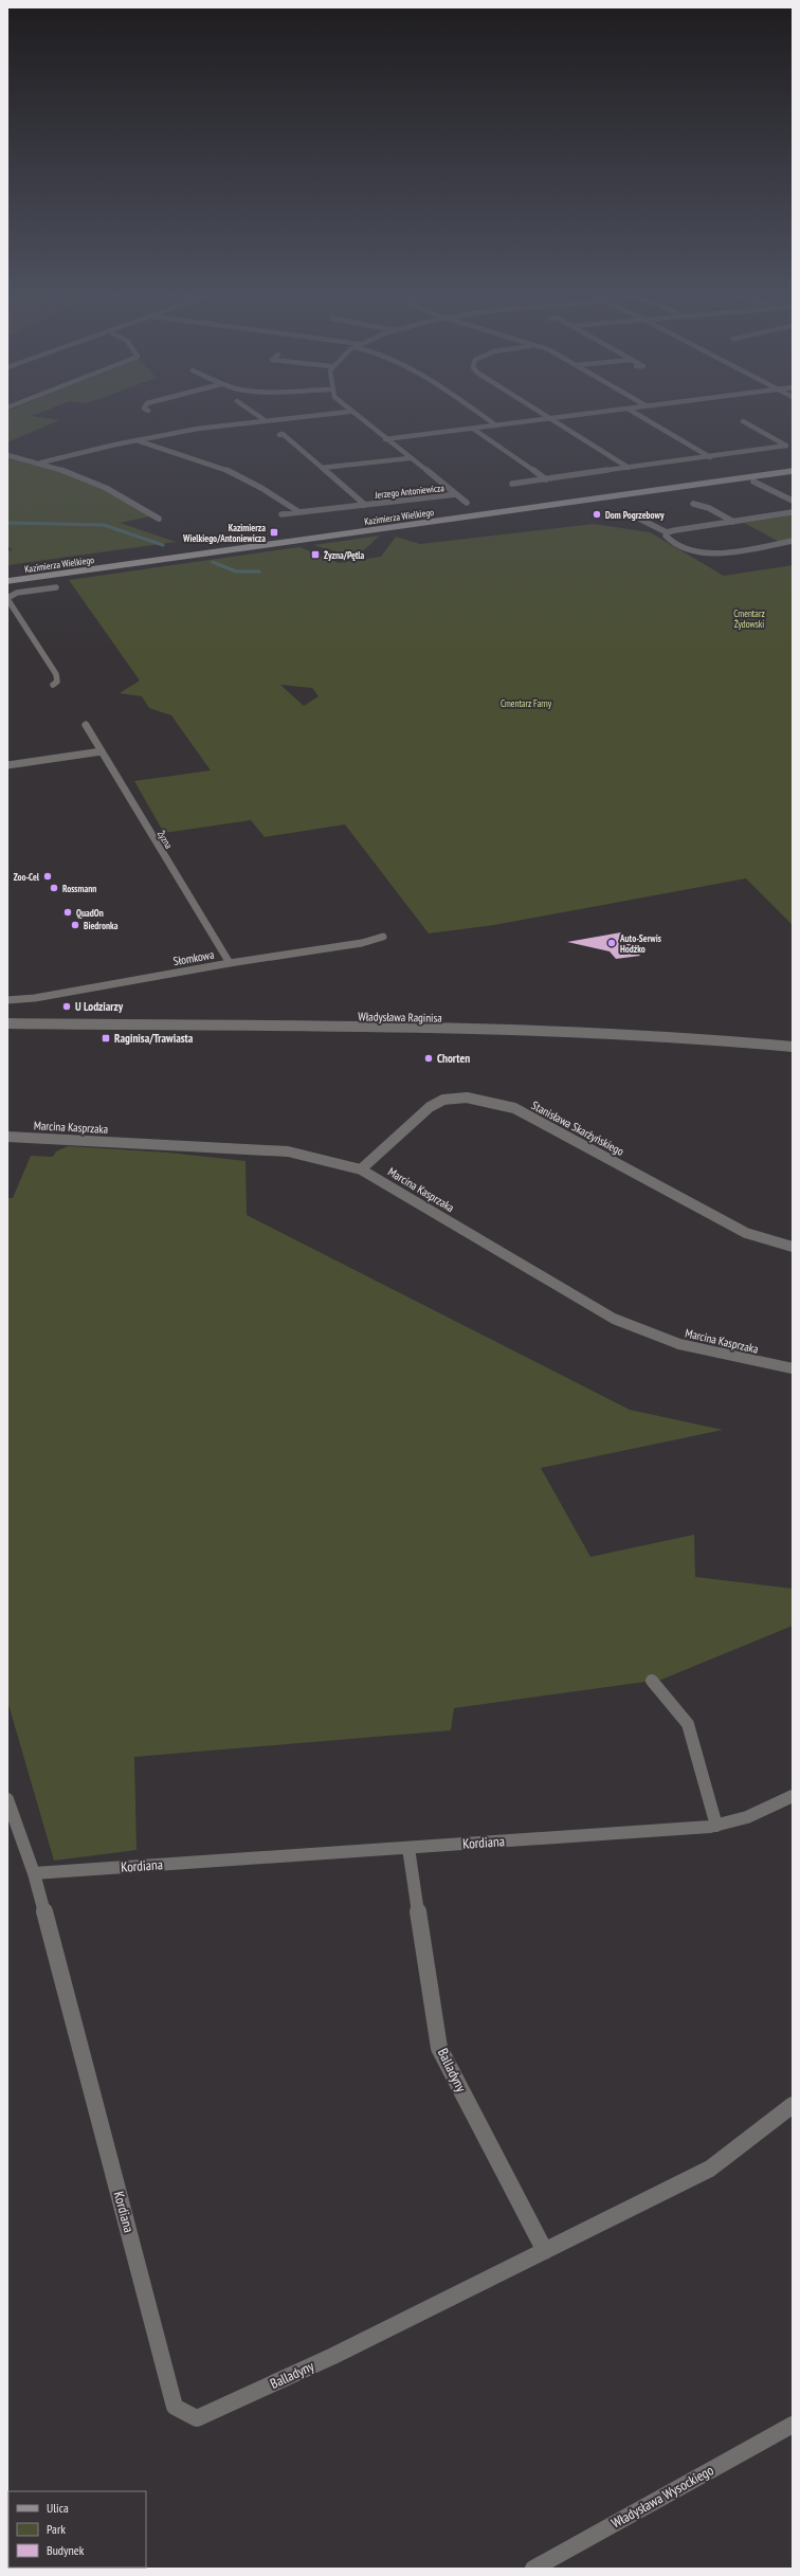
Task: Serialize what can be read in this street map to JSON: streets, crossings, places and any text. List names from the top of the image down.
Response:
{
  "streets": {
    "main road": ["Kazimierza Wielkiego"],
    "street": [
      "Jerzego Antoniewicza",
      "Żyzna",
      "Słomkowa",
      "Władysława Raginisa",
      "Marcina Kasprzaka",
      "Stanisława Skarżyńskiego",
      "Kordiana",
      "Balladyny",
      "Władysława Wysockiego"
    ]
  },
  "crossings": [
    ["Żyzna", "Słomkowa"],
    ["Marcina Kasprzaka", "Stanisława Skarżyńskiego"],
    ["Kordiana", "Balladyny"]
  ],
  "parks": ["Cmentarz Żydowski", "Cmentarz Farny"],
  "places": {
    "other": [
      "Dom Pogrzebowy",
      "Zoo-Cel",
      "Rossmann",
      "QuadOn",
      "Biedronka",
      "Auto-Serwis Hodźko",
      "U Lodziarzy",
      "Chorten"
    ],
    "transit": ["Kazimierza Wielkiego/Antoniewicza", "Żyzna/Pętla", "Raginisa/Trawiasta"]
  },
  "legend": ["Ulica", "Park", "Budynek"]
}
